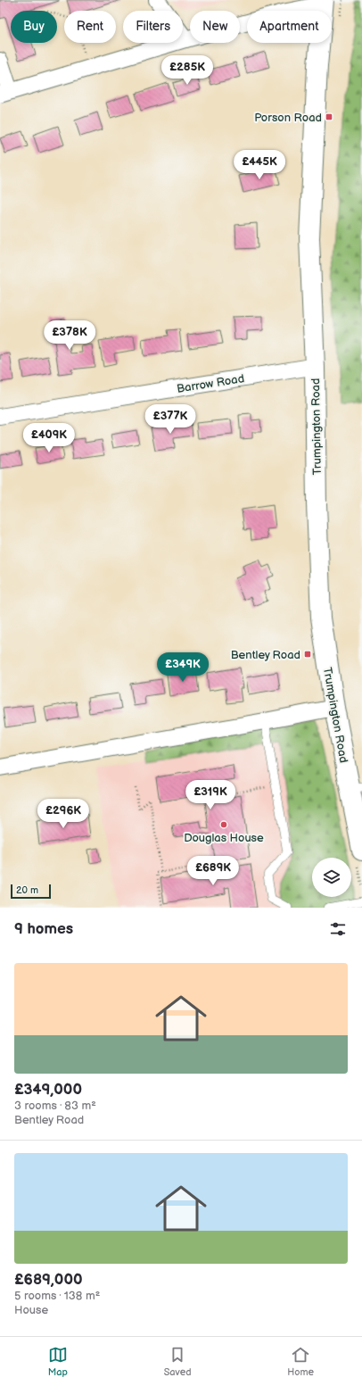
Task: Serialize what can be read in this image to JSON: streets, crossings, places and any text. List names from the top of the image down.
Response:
{
  "streets": {
    "main road": ["Trumpington Road"],
    "street": ["Barrow Road"]
  },
  "crossings": [
    ["Barrow Road", "Trumpington Road"]
  ],
  "places": {
    "transit": ["Porson Road", "Bentley Road"],
    "other": ["Douglas House"]
  },
  "scale_bar": "20 m",
  "page": {
    "chip": [
      "Buy",
      "Rent",
      "Filters",
      "New",
      "Apartment"
    ],
    "price": [
      "£285K",
      "£445K",
      "£378K",
      "£377K",
      "£409K",
      "£349K",
      "£319K",
      "£296K",
      "£689K"
    ],
    "scale": "20 m",
    "heading": "9 homes",
    "list": [
      {
        "name": "£349,000",
        "note": "3 rooms · 83 m² · Bentley Road"
      },
      {
        "name": "£689,000",
        "note": "5 rooms · 138 m² · House"
      }
    ],
    "tabs": ["Map", "Saved", "Home"]
  }
}
